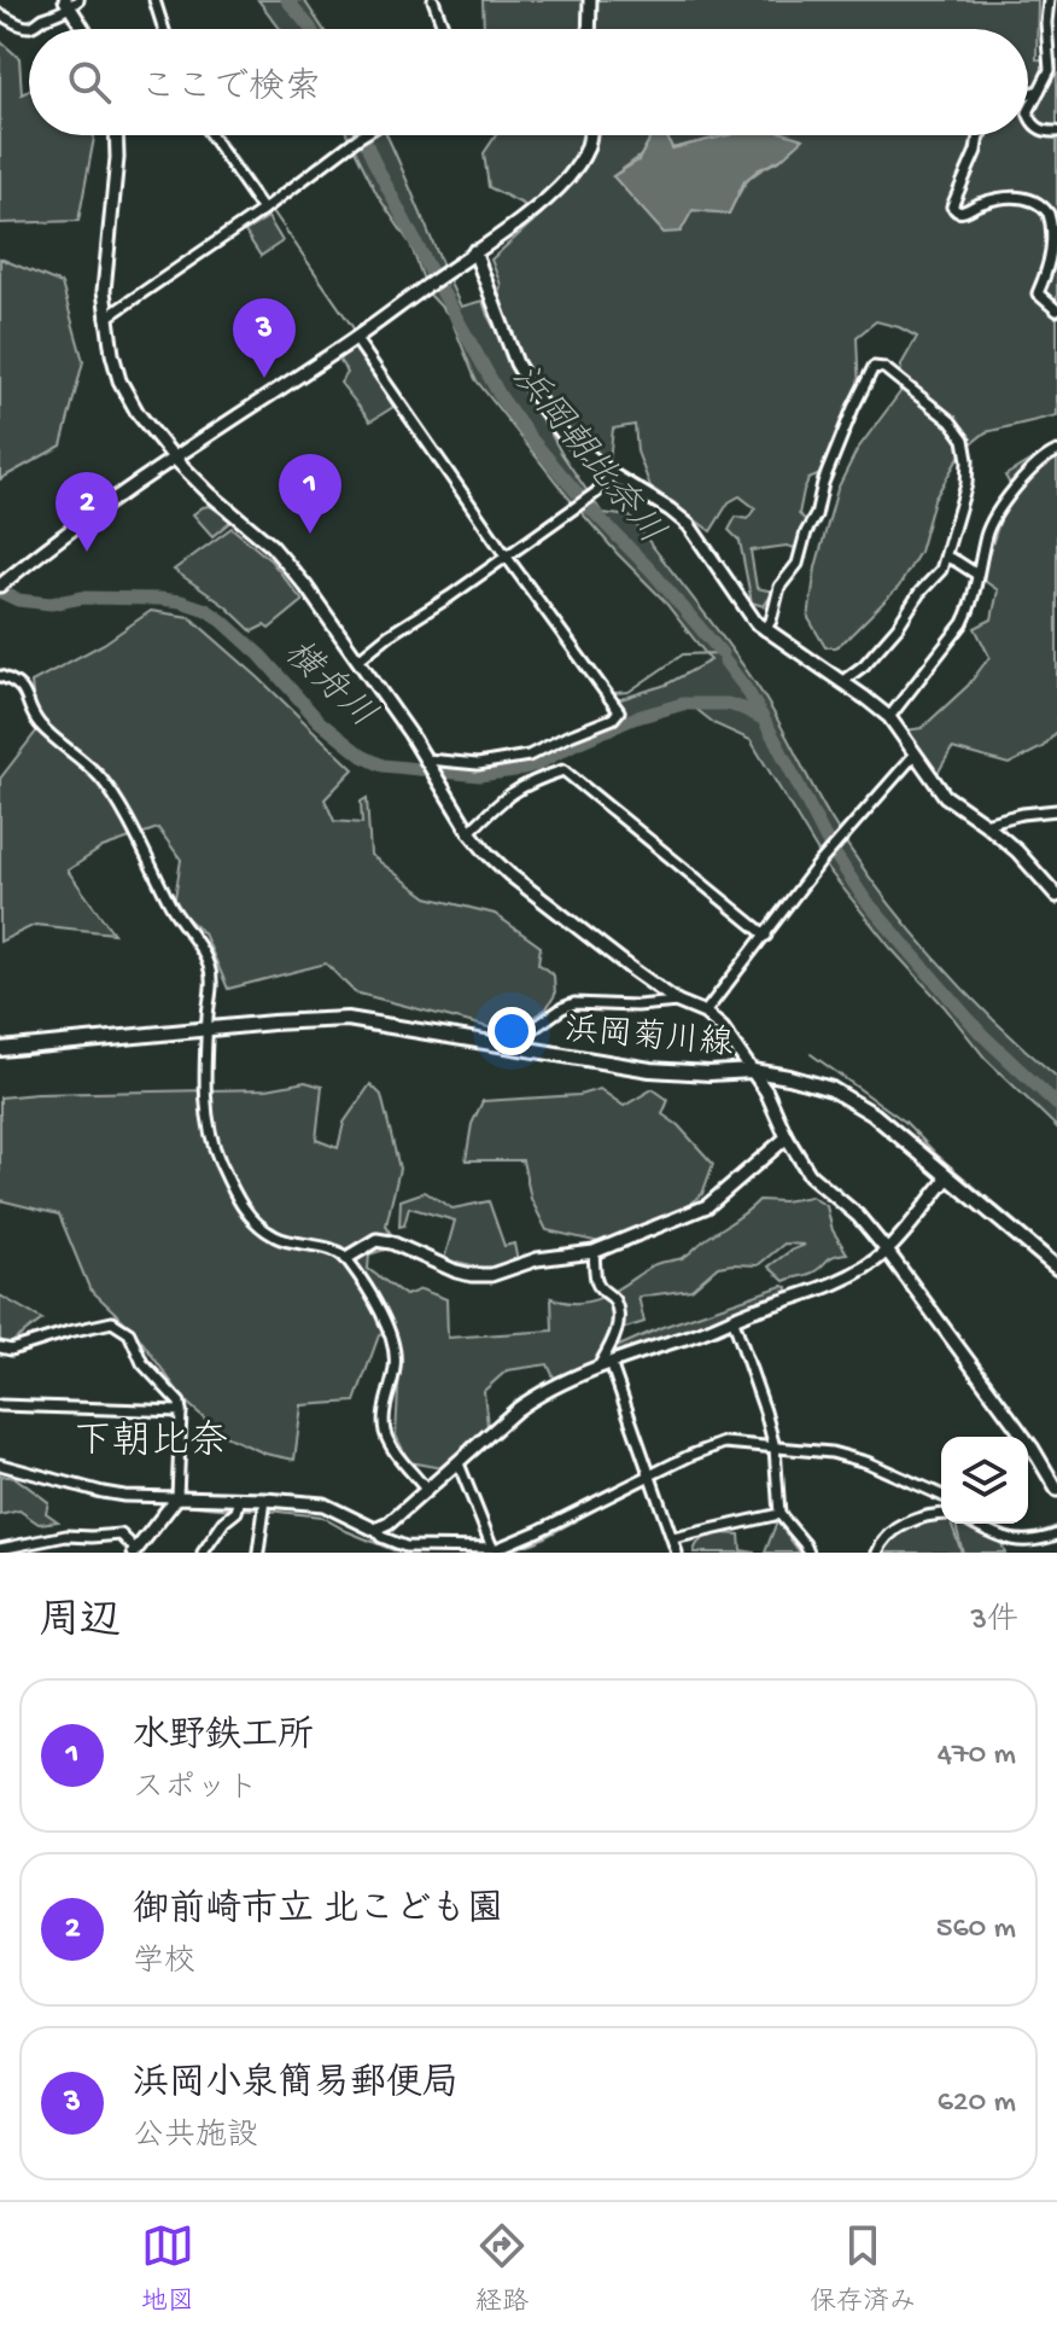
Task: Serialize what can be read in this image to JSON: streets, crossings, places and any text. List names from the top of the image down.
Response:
{
  "streets": {
    "main road": ["浜岡菊川線"]
  },
  "districts": ["下朝比奈"],
  "water": ["浜岡朝比奈川", "横舟川"],
  "page": {
    "search": "ここで検索",
    "pins": ["3", "1", "2"],
    "heading": ["周辺", "3件"],
    "list": [
      {
        "mark": "1",
        "name": "水野鉄工所",
        "note": "スポット",
        "value": "470 m"
      },
      {
        "mark": "2",
        "name": "御前崎市立 北こども園",
        "note": "学校",
        "value": "560 m"
      },
      {
        "mark": "3",
        "name": "浜岡小泉簡易郵便局",
        "note": "公共施設",
        "value": "620 m"
      }
    ],
    "nav": ["地図", "経路", "保存済み"]
  }
}
